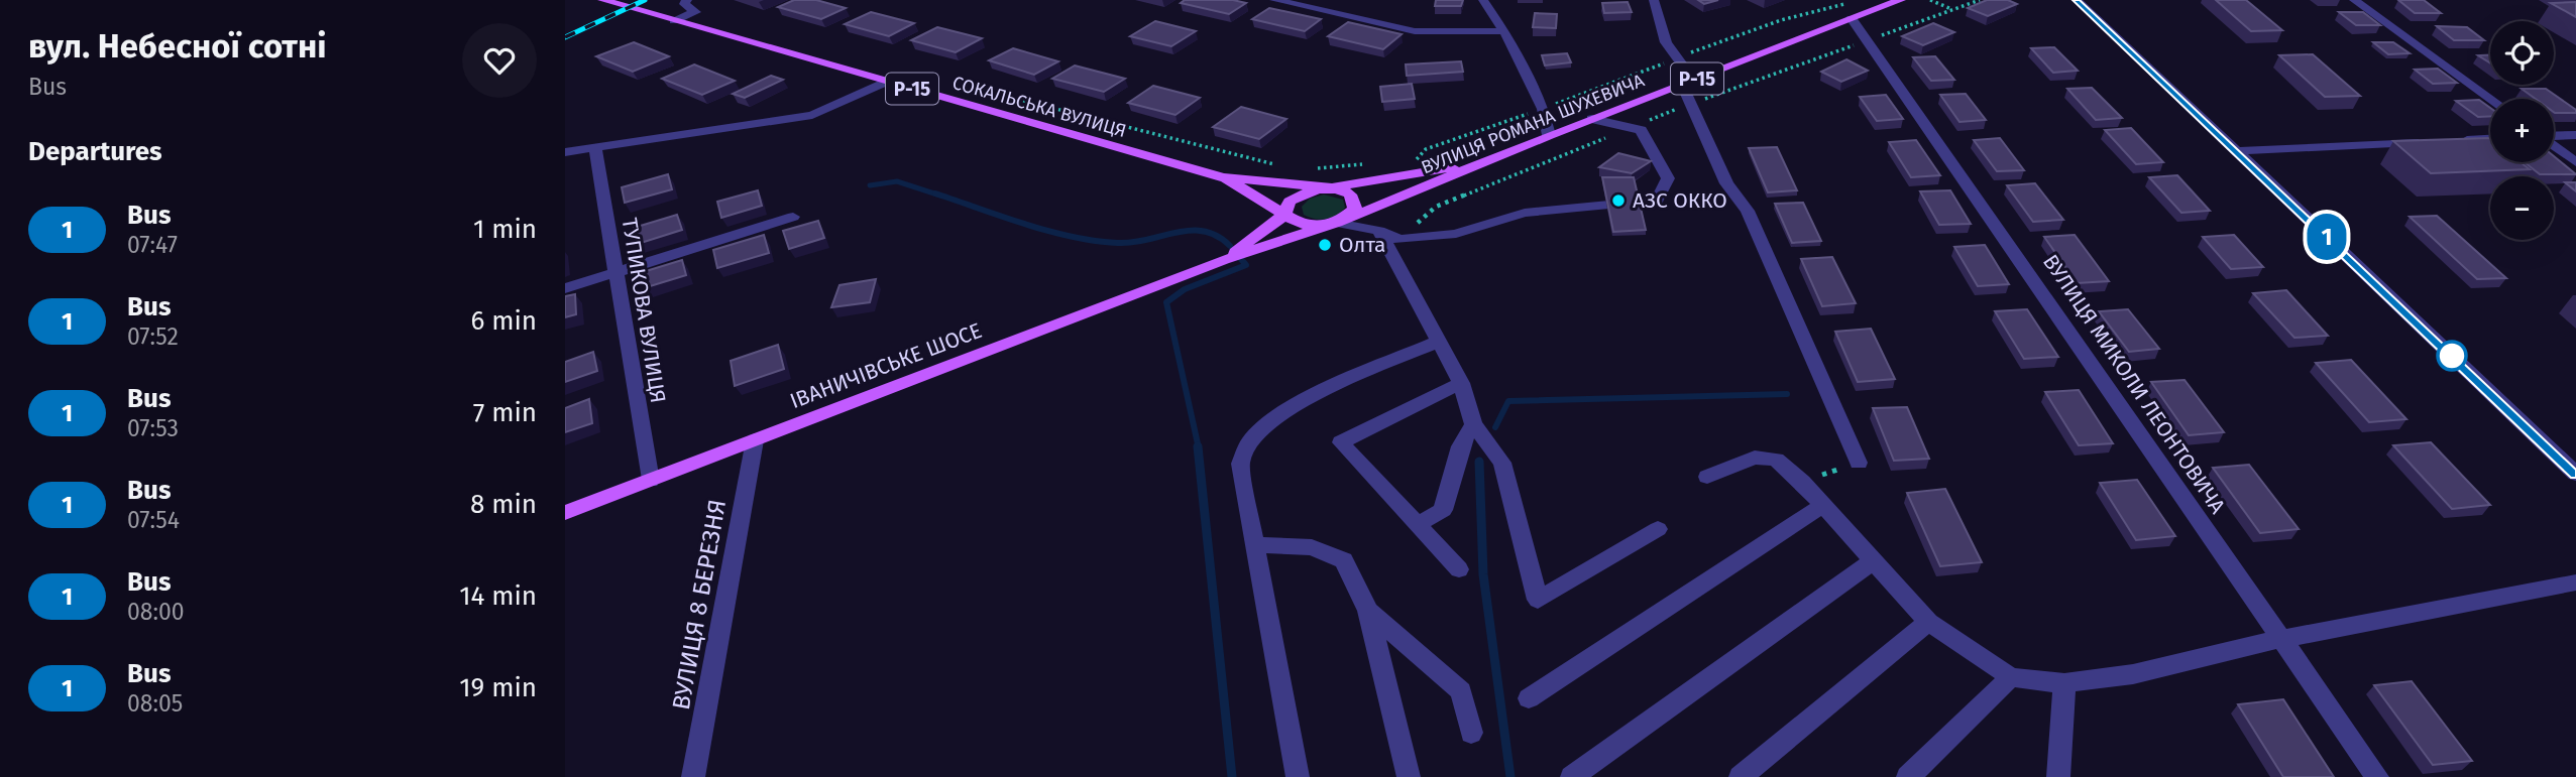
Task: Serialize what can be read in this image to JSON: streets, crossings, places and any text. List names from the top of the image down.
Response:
{
  "streets": {
    "main road": [
      "Р-15",
      "СОКАЛЬСЬКА ВУЛИЦЯ",
      "ВУЛИЦЯ РОМАНА ШУХЕВИЧА",
      "ІВАНИЧІВСЬКЕ ШОСЕ"
    ],
    "street": ["ТУПИКОВА ВУЛИЦЯ", "ВУЛИЦЯ МИКОЛИ ЛЕОНТОВИЧА", "ВУЛИЦЯ 8 БЕРЕЗНЯ"]
  },
  "crossings": [
    ["Р-15", "СОКАЛЬСЬКА ВУЛИЦЯ"],
    ["Р-15", "ВУЛИЦЯ РОМАНА ШУХЕВИЧА"],
    ["ВУЛИЦЯ РОМАНА ШУХЕВИЧА", "ІВАНИЧІВСЬКЕ ШОСЕ"],
    ["ВУЛИЦЯ РОМАНА ШУХЕВИЧА", "ВУЛИЦЯ МИКОЛИ ЛЕОНТОВИЧА"],
    ["ТУПИКОВА ВУЛИЦЯ", "ІВАНИЧІВСЬКЕ ШОСЕ"],
    ["ІВАНИЧІВСЬКЕ ШОСЕ", "ВУЛИЦЯ 8 БЕРЕЗНЯ"]
  ],
  "places": ["АЗС ОККО", "Олта"],
  "lines": ["bus line 1"],
  "page": {
    "heading": [
      ["вул. Небесної сотні", "Bus"],
      "Departures"
    ],
    "on_map": "1",
    "map_buttons": ["+", "−"],
    "list": [
      {
        "mark": "1",
        "name": "Bus",
        "note": "07:47",
        "value": "1 min"
      },
      {
        "mark": "1",
        "name": "Bus",
        "note": "07:52",
        "value": "6 min"
      },
      {
        "mark": "1",
        "name": "Bus",
        "note": "07:53",
        "value": "7 min"
      },
      {
        "mark": "1",
        "name": "Bus",
        "note": "07:54",
        "value": "8 min"
      },
      {
        "mark": "1",
        "name": "Bus",
        "note": "08:00",
        "value": "14 min"
      },
      {
        "mark": "1",
        "name": "Bus",
        "note": "08:05",
        "value": "19 min"
      }
    ]
  }
}
